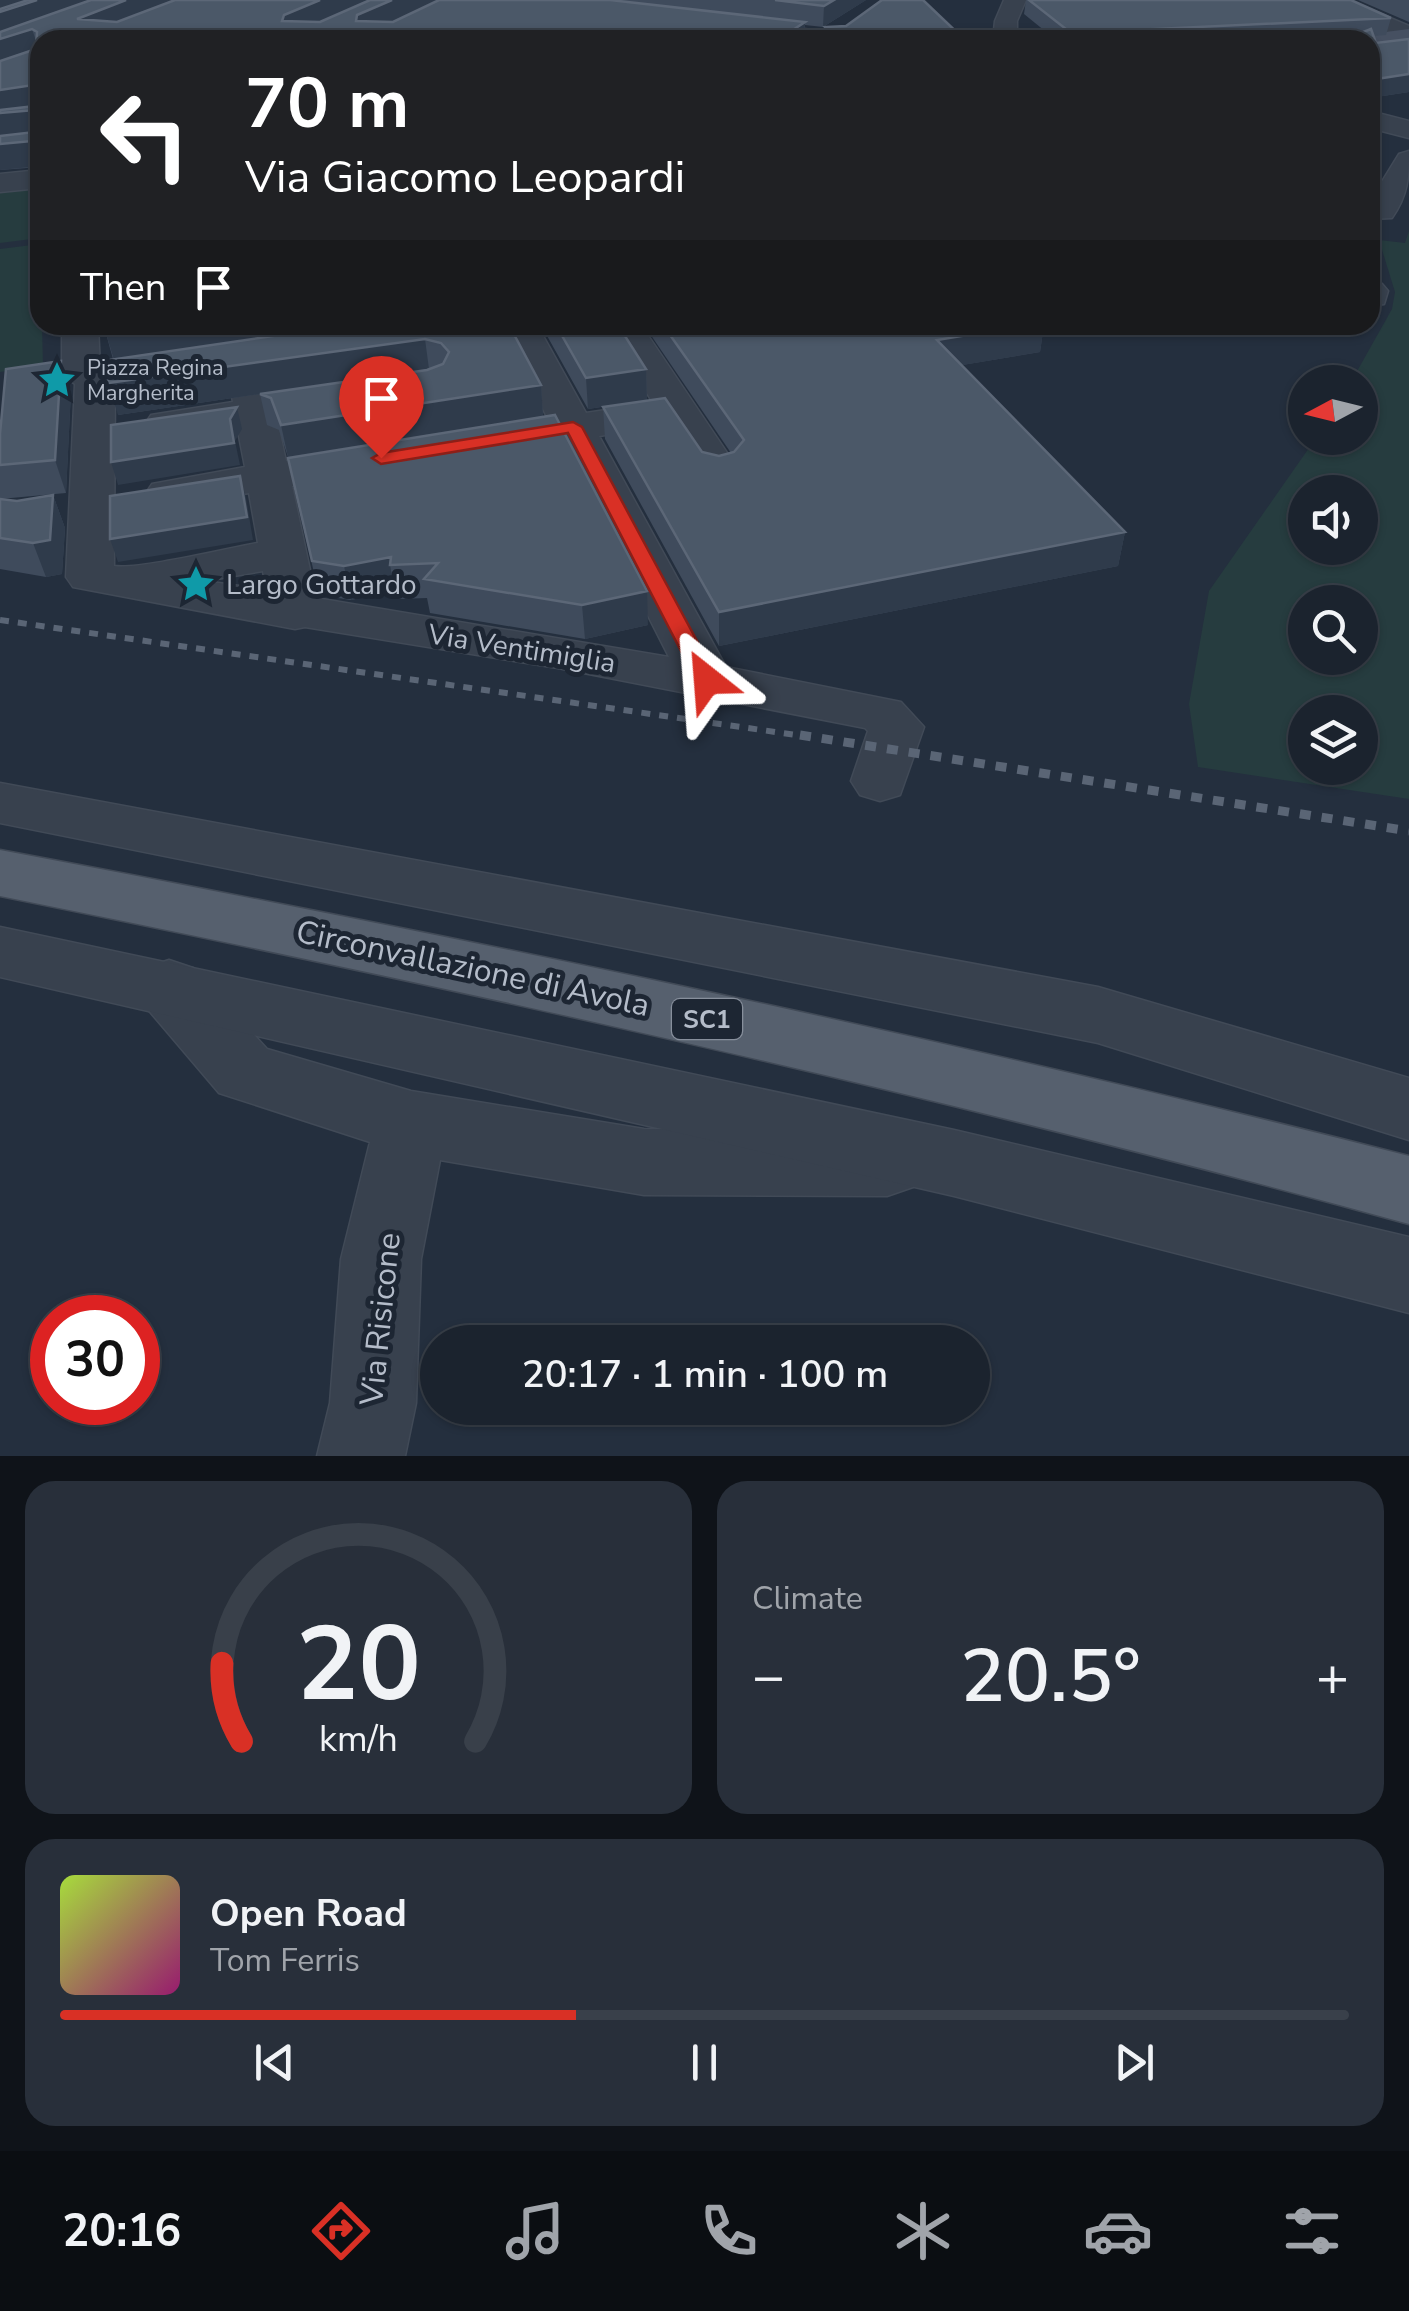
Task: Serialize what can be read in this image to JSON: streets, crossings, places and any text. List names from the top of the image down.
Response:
{
  "streets": {
    "main road": ["Circonvallazione di Avola", "SC1"],
    "street": ["Via Ventimiglia", "Via Risicone"]
  },
  "places": {
    "place": ["Piazza Regina Margherita", "Largo Gottardo"]
  },
  "north": "left",
  "page": {
    "turn": ["70 m", "Via Giacomo Leopardi"],
    "then": "Then",
    "limit": "30",
    "trip": "20:17 · 1 min · 100 m",
    "tile": "Climate",
    "heat": ["−", "20.5°", "+"],
    "song": ["Open Road", "Tom Ferris"],
    "tabs": "20:16",
    "gauge": ["20", "km/h"]
  }
}
